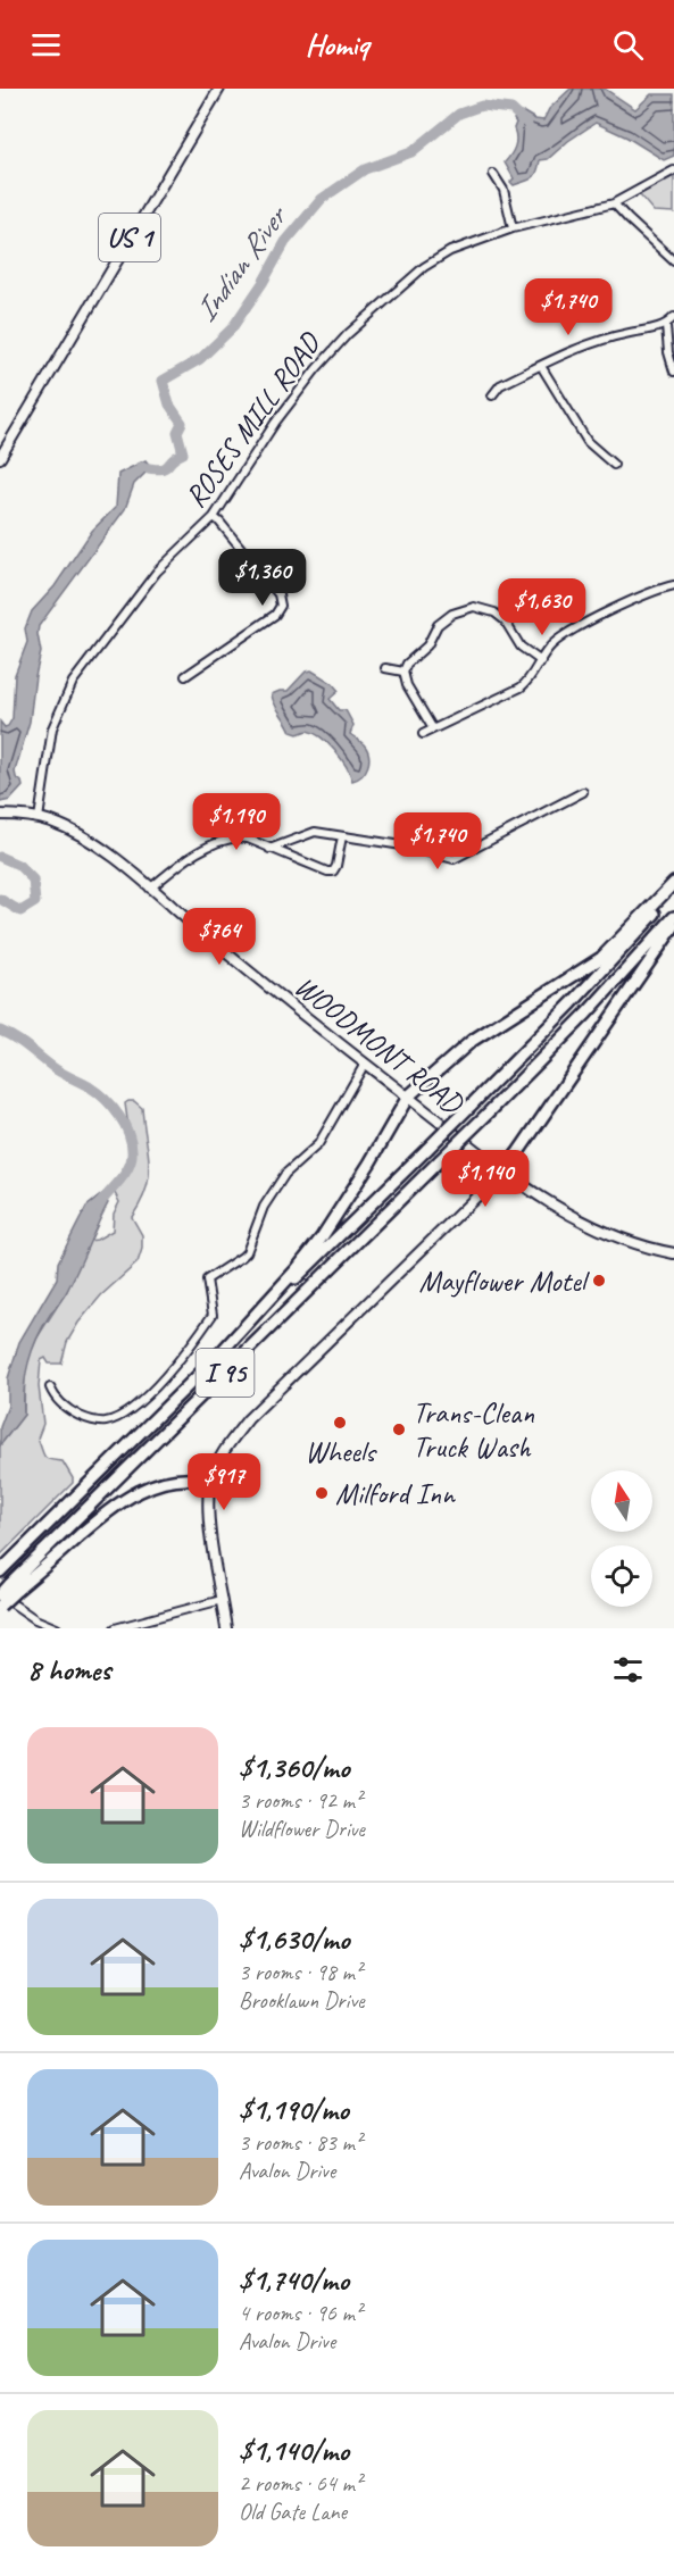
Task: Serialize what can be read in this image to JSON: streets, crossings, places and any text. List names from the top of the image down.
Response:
{
  "streets": {
    "highway": ["I 95"],
    "main road": ["US 1", "WOODMONT ROAD"],
    "street": ["ROSES MILL ROAD"]
  },
  "crossings": [
    ["ROSES MILL ROAD", "WOODMONT ROAD"]
  ],
  "water": ["Indian River"],
  "places": [
    "Mayflower Motel",
    "Wheels",
    "Trans-Clean Truck Wash",
    "Milford Inn"
  ],
  "north": "top",
  "page": {
    "header": "Homiq",
    "price": [
      "$1,740",
      "$1,360",
      "$1,630",
      "$1,190",
      "$1,740",
      "$764",
      "$1,140",
      "$917"
    ],
    "heading": "8 homes",
    "list": [
      {
        "name": "$1,360/mo",
        "note": "3 rooms · 92 m² · Wildflower Drive"
      },
      {
        "name": "$1,630/mo",
        "note": "3 rooms · 98 m² · Brooklawn Drive"
      },
      {
        "name": "$1,190/mo",
        "note": "3 rooms · 83 m² · Avalon Drive"
      },
      {
        "name": "$1,740/mo",
        "note": "4 rooms · 96 m² · Avalon Drive"
      },
      {
        "name": "$1,140/mo",
        "note": "2 rooms · 64 m² · Old Gate Lane"
      }
    ]
  }
}
